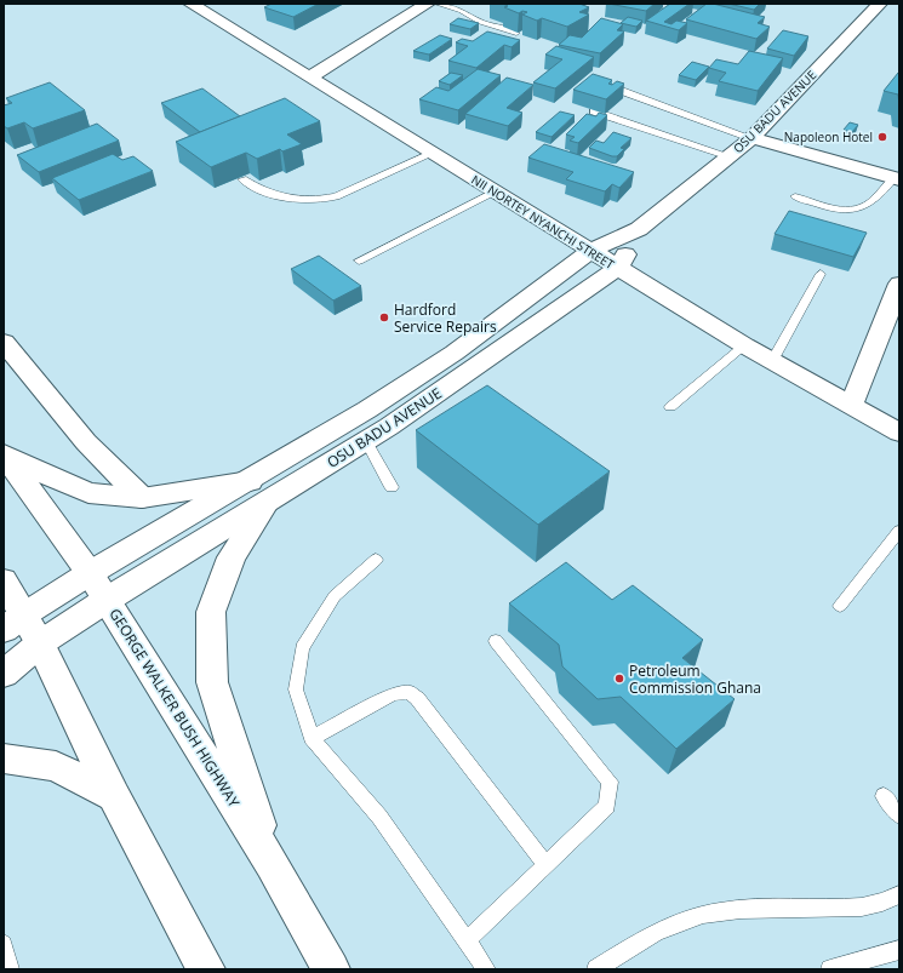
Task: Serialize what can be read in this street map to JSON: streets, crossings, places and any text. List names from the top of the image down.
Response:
{
  "streets": {
    "main road": ["OSU BADU AVENUE", "NII NORTEY NYANCHI STREET", "GEORGE WALKER BUSH HIGHWAY"]
  },
  "crossings": [
    ["OSU BADU AVENUE", "NII NORTEY NYANCHI STREET"],
    ["OSU BADU AVENUE", "GEORGE WALKER BUSH HIGHWAY"]
  ],
  "places": ["Napoleon Hotel", "Hardford Service Repairs", "Petroleum Commission Ghana"]
}
